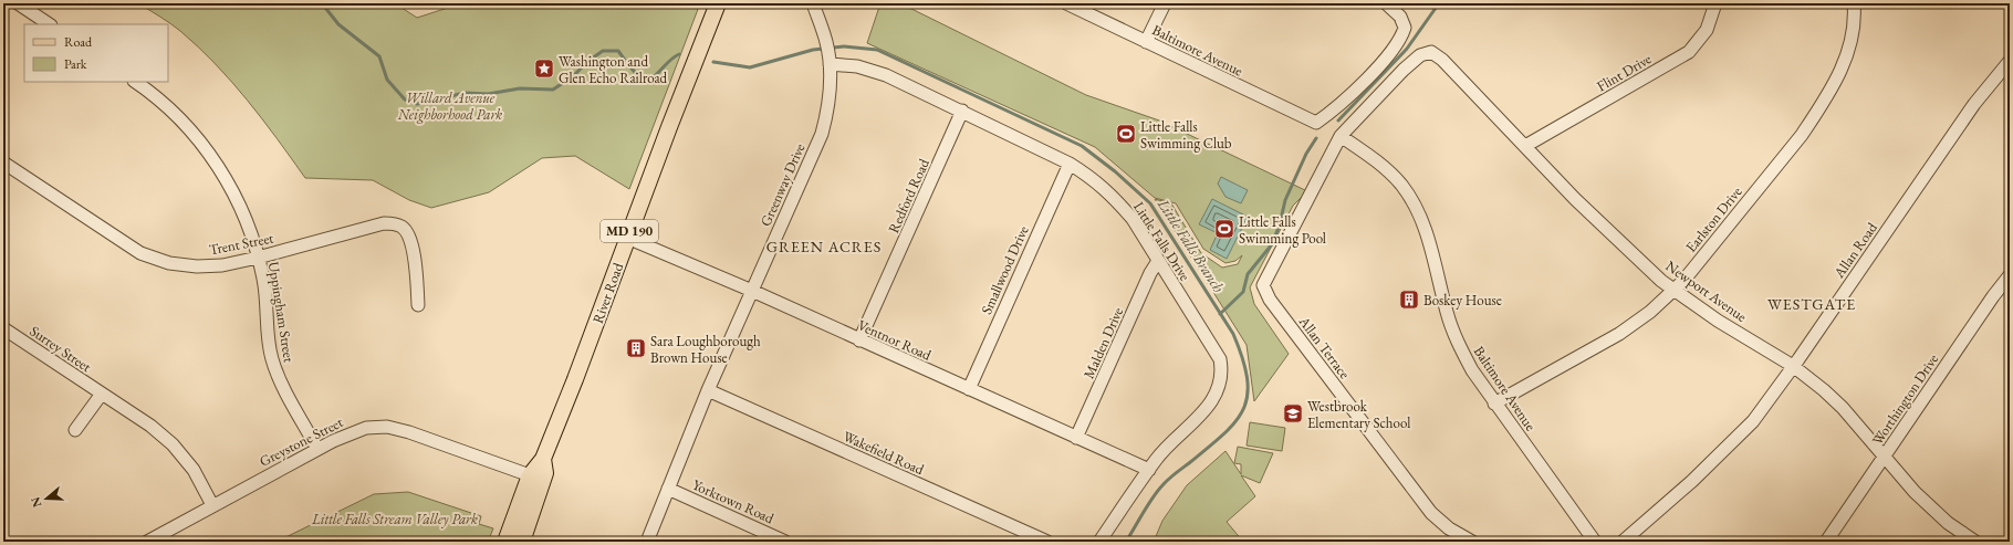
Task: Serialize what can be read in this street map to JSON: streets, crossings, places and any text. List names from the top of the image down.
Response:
{
  "streets": {
    "main road": ["MD 190", "River Road"],
    "street": [
      "Baltimore Avenue",
      "Flint Drive",
      "Greenway Drive",
      "Redford Road",
      "Earlston Drive",
      "Little Falls Drive",
      "Trent Street",
      "Allan Road",
      "Smallwood Drive",
      "Newport Avenue",
      "Uppingham Street",
      "Ventnor Road",
      "Malden Drive",
      "Allan Terrace",
      "Surrey Street",
      "Worthington Drive",
      "Greystone Street",
      "Wakefield Road",
      "Yorktown Road"
    ]
  },
  "crossings": [
    ["Baltimore Avenue", "Earlston Drive"],
    ["Baltimore Avenue", "Newport Avenue"],
    ["Baltimore Avenue", "Allan Terrace"],
    ["Flint Drive", "Newport Avenue"],
    ["Greenway Drive", "Little Falls Drive"],
    ["Greenway Drive", "Ventnor Road"],
    ["Greenway Drive", "Wakefield Road"],
    ["Greenway Drive", "Yorktown Road"],
    ["Redford Road", "Little Falls Drive"],
    ["Redford Road", "Ventnor Road"],
    ["Earlston Drive", "Newport Avenue"],
    ["Little Falls Drive", "Smallwood Drive"],
    ["Little Falls Drive", "Ventnor Road"],
    ["Little Falls Drive", "Malden Drive"],
    ["Trent Street", "Uppingham Street"],
    ["Allan Road", "Newport Avenue"],
    ["Smallwood Drive", "Ventnor Road"],
    ["Newport Avenue", "Allan Terrace"],
    ["Newport Avenue", "Worthington Drive"],
    ["River Road", "Ventnor Road"],
    ["River Road", "Greystone Street"],
    ["Uppingham Street", "Greystone Street"],
    ["Ventnor Road", "Malden Drive"],
    ["Surrey Street", "Greystone Street"]
  ],
  "districts": ["GREEN ACRES", "WESTGATE"],
  "water": ["Little Falls Branch"],
  "parks": ["Willard Avenue Neighborhood Park", "Little Falls Stream Valley Park"],
  "places": {
    "place": ["Washington and Glen Echo Railroad"],
    "sports": ["Little Falls Swimming Club", "Little Falls Swimming Pool"],
    "building": ["Boskey House", "Sara Loughborough Brown House"],
    "school or university": ["Westbrook Elementary School"]
  },
  "legend": ["Road", "Park"],
  "north": "left"
}
